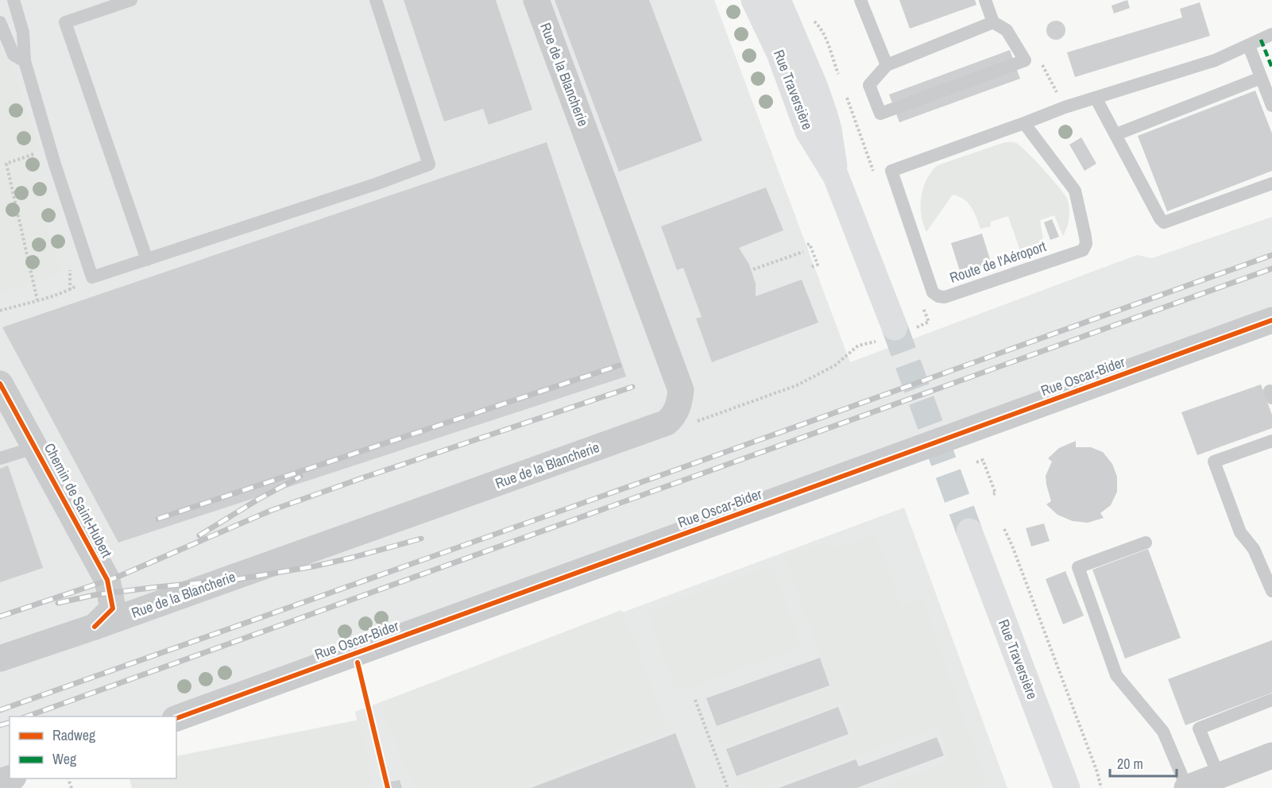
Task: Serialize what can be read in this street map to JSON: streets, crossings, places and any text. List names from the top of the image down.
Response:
{
  "streets": {
    "main road": ["Rue Traversière"],
    "street": ["Rue de la Blancherie", "Rue Oscar-Bider", "Chemin de Saint-Hubert"],
    "lane": ["Route de l'Aéroport"]
  },
  "crossings": [
    ["Rue de la Blancherie", "Chemin de Saint-Hubert"]
  ],
  "legend": ["Radweg", "Weg"],
  "scale_bar": "20 m"
}
